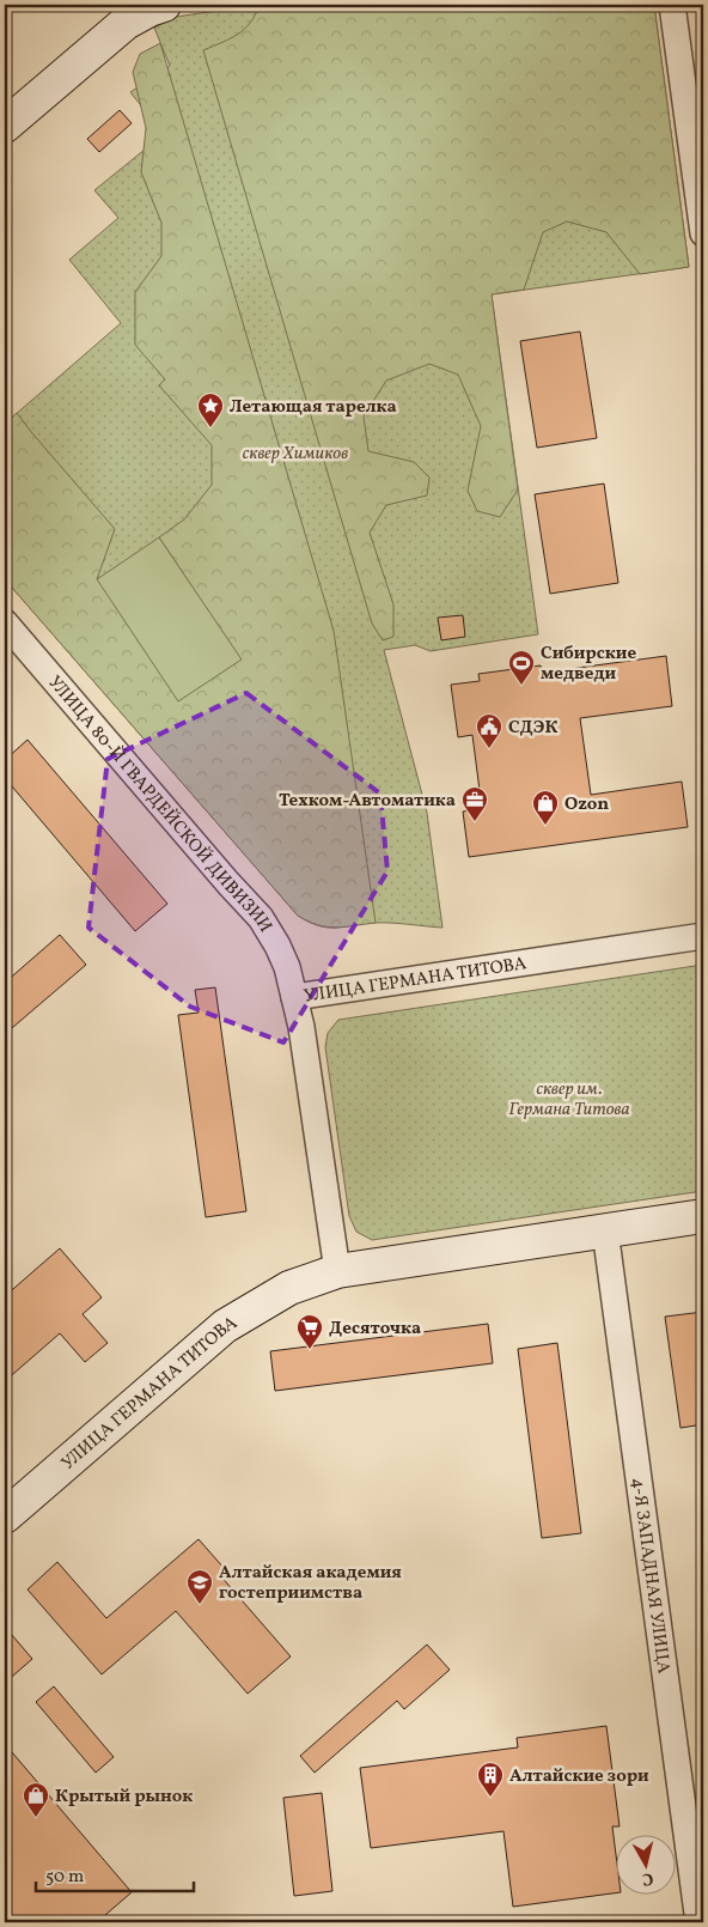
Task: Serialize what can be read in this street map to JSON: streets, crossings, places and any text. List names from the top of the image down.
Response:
{
  "streets": {
    "street": ["УЛИЦА 80-Й ГВАРДЕЙСКОЙ ДИВИЗИИ", "УЛИЦА ГЕРМАНА ТИТОВА", "4-Я ЗАПАДНАЯ УЛИЦА"]
  },
  "crossings": [
    ["УЛИЦА 80-Й ГВАРДЕЙСКОЙ ДИВИЗИИ", "УЛИЦА ГЕРМАНА ТИТОВА"],
    ["УЛИЦА ГЕРМАНА ТИТОВА", "4-Я ЗАПАДНАЯ УЛИЦА"]
  ],
  "parks": ["сквер Химиков", "сквер им. Германа Титова"],
  "places": {
    "place": ["Летающая тарелка"],
    "sports": ["Сибирские медведи"],
    "public building": ["СДЭК"],
    "office": ["Техком-Автоматика"],
    "shop": ["Ozon", "Крытый рынок"],
    "supermarket": ["Десяточка"],
    "school or university": ["Алтайская академия гостеприимства"],
    "building": ["Алтайские зори"]
  },
  "scale_bar": "50 m",
  "north": "bottom"
}
